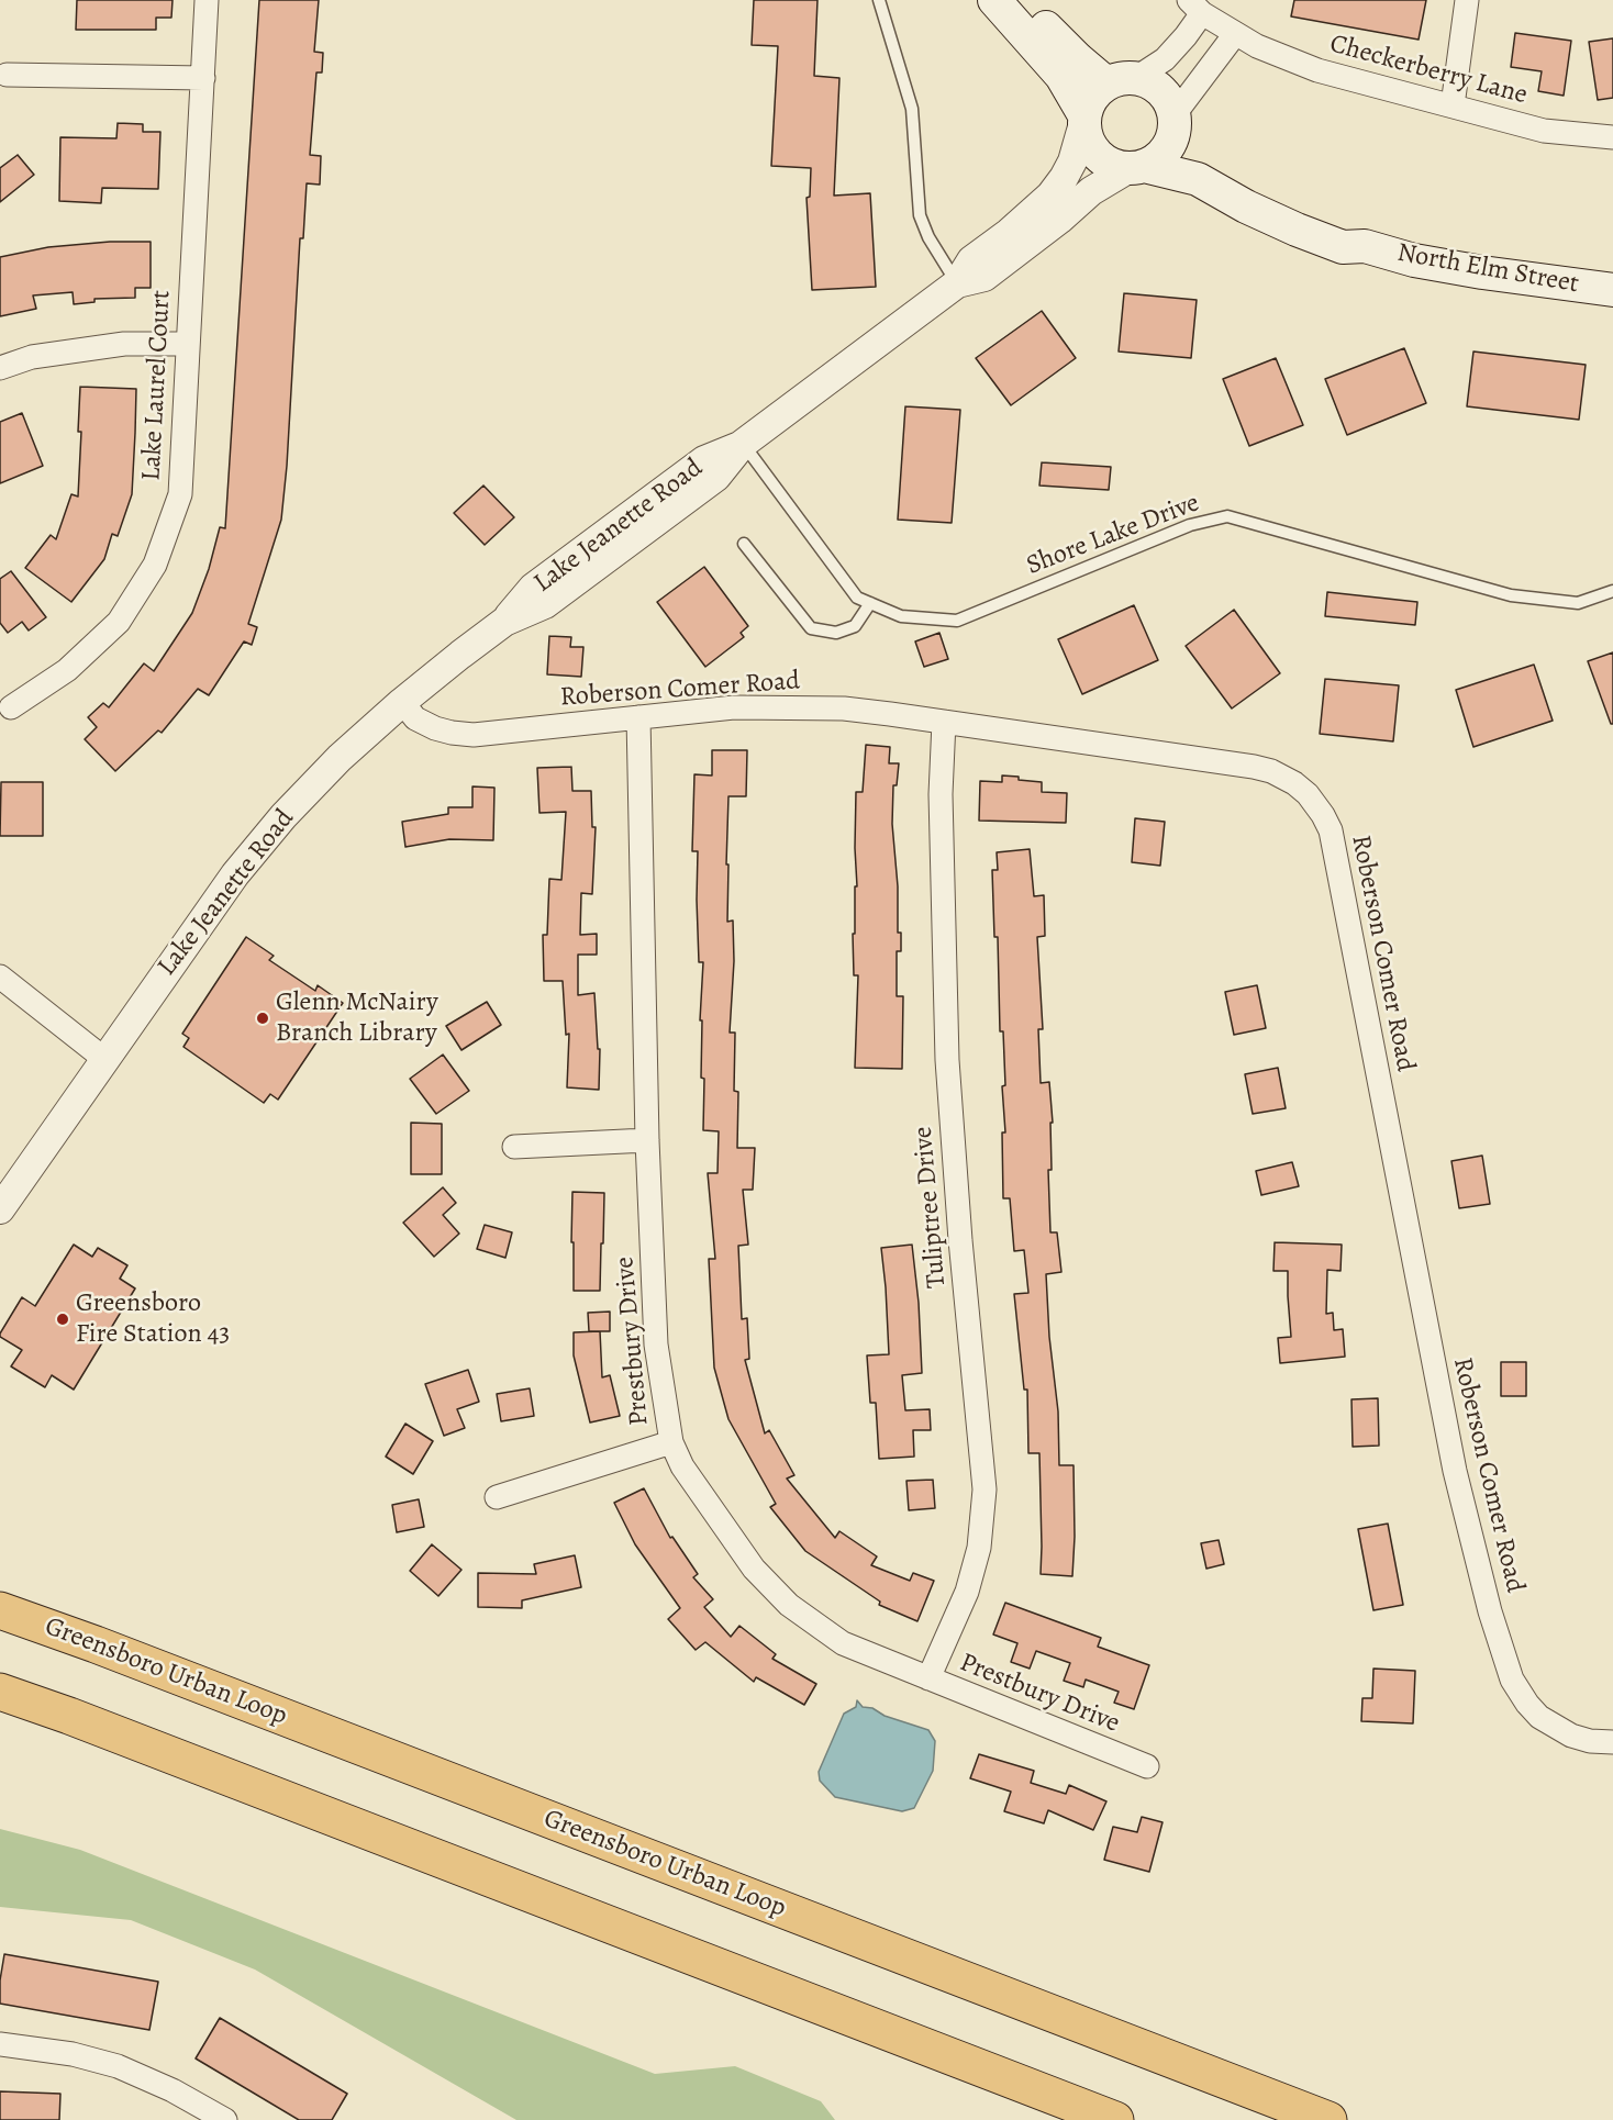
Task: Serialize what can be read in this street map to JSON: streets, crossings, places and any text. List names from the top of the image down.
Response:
{
  "streets": {
    "highway": ["Greensboro Urban Loop"],
    "main road": ["North Elm Street"],
    "street": [
      "Checkerberry Lane",
      "Lake Laurel Court",
      "Lake Jeanette Road",
      "Roberson Comer Road",
      "Tuliptree Drive",
      "Prestbury Drive"
    ],
    "lane": ["Shore Lake Drive"]
  },
  "crossings": [
    ["Checkerberry Lane", "North Elm Street"],
    ["Checkerberry Lane", "Lake Jeanette Road"],
    ["North Elm Street", "Lake Jeanette Road"],
    ["Lake Jeanette Road", "Shore Lake Drive"],
    ["Lake Jeanette Road", "Roberson Comer Road"],
    ["Roberson Comer Road", "Tuliptree Drive"],
    ["Roberson Comer Road", "Prestbury Drive"],
    ["Tuliptree Drive", "Prestbury Drive"]
  ],
  "places": ["Glenn McNairy Branch Library", "Greensboro Fire Station 43"]
}
